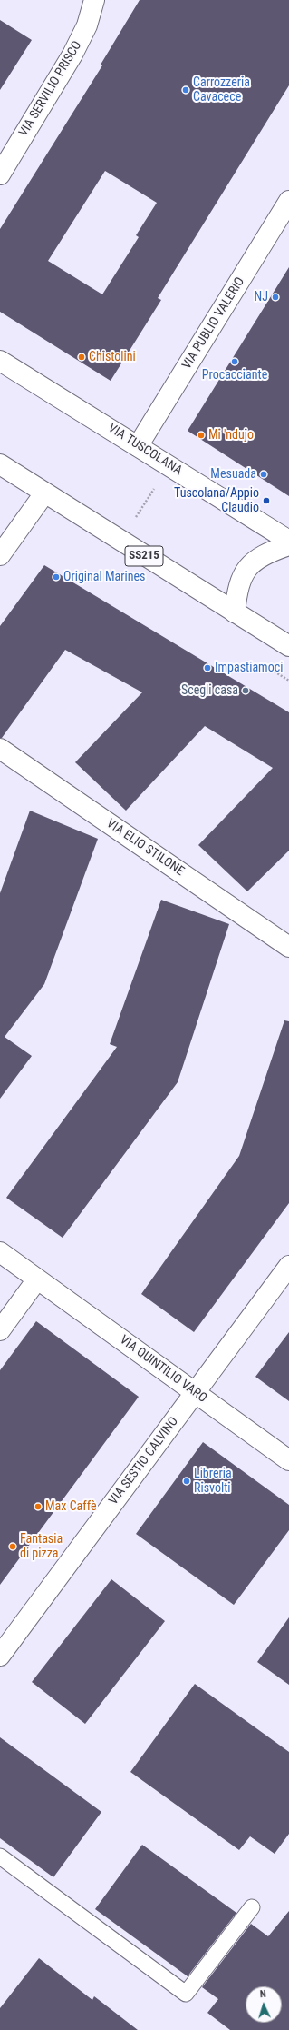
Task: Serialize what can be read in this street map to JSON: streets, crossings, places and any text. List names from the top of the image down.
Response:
{
  "streets": {
    "street": [
      "VIA SERVILIO PRISCO",
      "VIA PUBLIO VALERIO",
      "VIA TUSCOLANA",
      "SS215",
      "VIA ELIO STILONE",
      "VIA QUINTILIO VARO",
      "VIA SESTIO CALVINO"
    ]
  },
  "crossings": [
    ["VIA PUBLIO VALERIO", "VIA TUSCOLANA"],
    ["VIA QUINTILIO VARO", "VIA SESTIO CALVINO"]
  ],
  "places": [
    "Carrozzeria Cavacece",
    "NJ",
    "Chistolini",
    "Procacciante",
    "Mi 'ndujo",
    "Mesuada",
    "Tuscolana/Appio Claudio",
    "Original Marines",
    "Impastiamoci",
    "Scegli casa",
    "Libreria Risvolti",
    "Max Caffè",
    "Fantasia di pizza"
  ],
  "north": "top"
}
